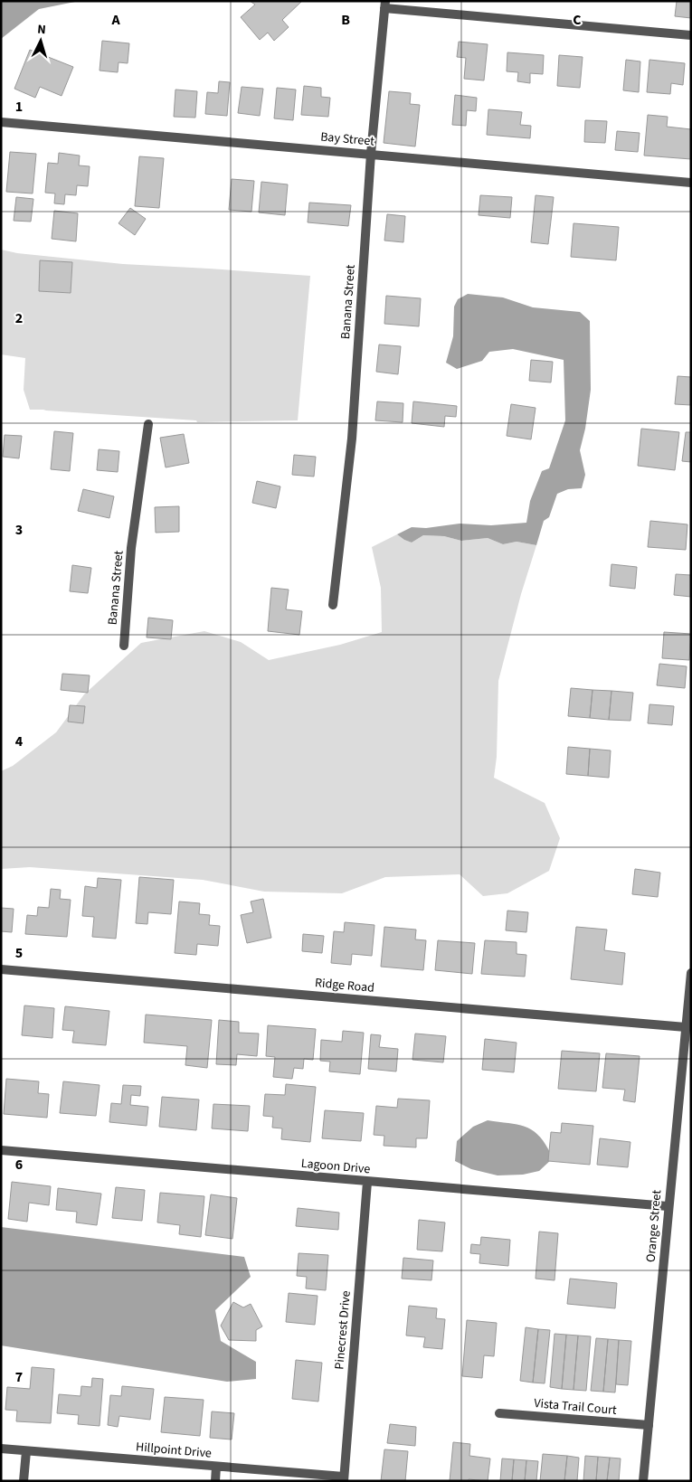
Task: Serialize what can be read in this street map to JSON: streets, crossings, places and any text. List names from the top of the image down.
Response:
{
  "streets": {
    "street": [
      "Bay Street",
      "Banana Street",
      "Ridge Road",
      "Lagoon Drive",
      "Orange Street",
      "Pinecrest Drive",
      "Vista Trail Court",
      "Hillpoint Drive"
    ]
  },
  "crossings": [
    ["Bay Street", "Banana Street"],
    ["Ridge Road", "Orange Street"],
    ["Lagoon Drive", "Orange Street"],
    ["Lagoon Drive", "Pinecrest Drive"],
    ["Orange Street", "Vista Trail Court"],
    ["Pinecrest Drive", "Hillpoint Drive"]
  ],
  "north": "top",
  "grid": {
    "columns": ["A", "B", "C"],
    "rows": [
      "1",
      "2",
      "3",
      "4",
      "5",
      "6",
      "7"
    ]
  }
}
